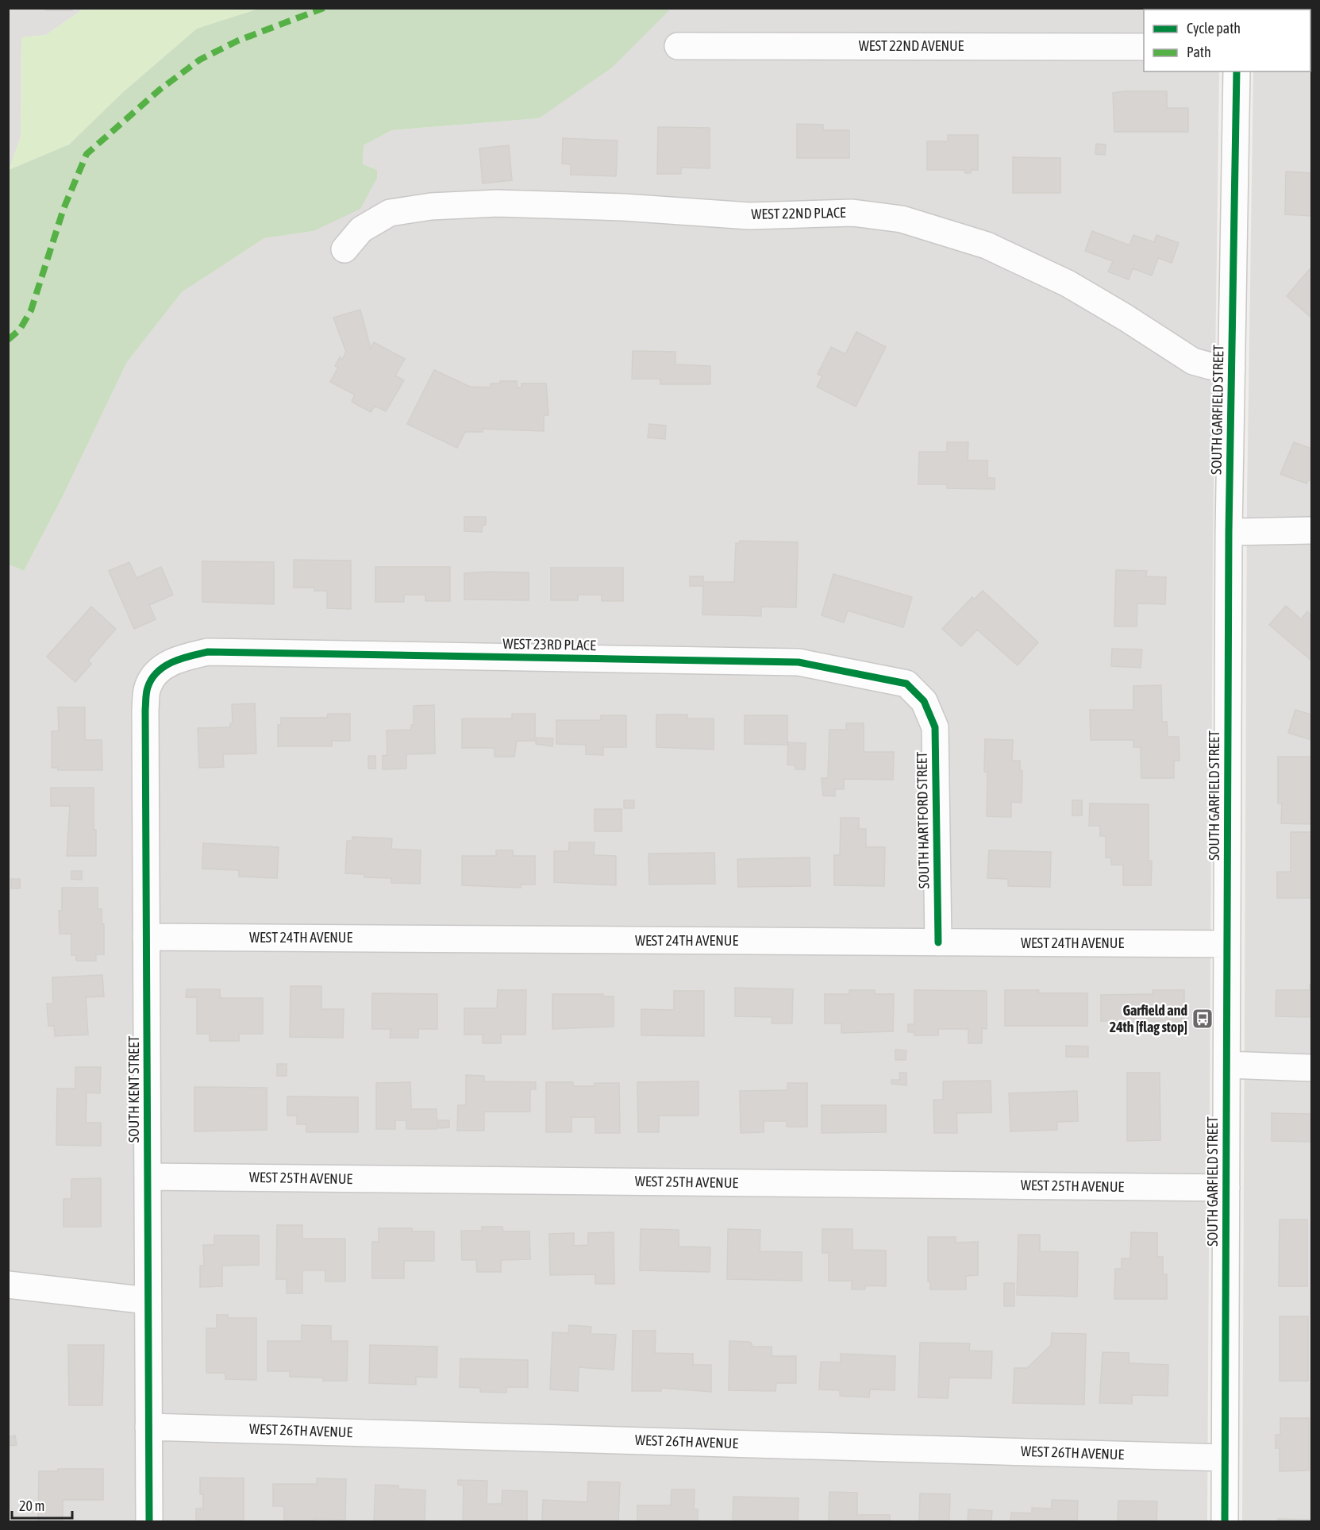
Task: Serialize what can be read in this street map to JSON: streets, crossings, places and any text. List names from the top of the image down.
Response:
{
  "streets": {
    "street": [
      "WEST 22ND AVENUE",
      "WEST 22ND PLACE",
      "SOUTH GARFIELD STREET",
      "WEST 23RD PLACE",
      "SOUTH HARTFORD STREET",
      "WEST 24TH AVENUE",
      "SOUTH KENT STREET",
      "WEST 25TH AVENUE",
      "WEST 26TH AVENUE"
    ]
  },
  "crossings": [
    ["WEST 22ND PLACE", "SOUTH GARFIELD STREET"],
    ["SOUTH GARFIELD STREET", "WEST 24TH AVENUE"],
    ["SOUTH GARFIELD STREET", "WEST 25TH AVENUE"],
    ["SOUTH GARFIELD STREET", "WEST 26TH AVENUE"],
    ["WEST 23RD PLACE", "SOUTH HARTFORD STREET"],
    ["WEST 23RD PLACE", "SOUTH KENT STREET"],
    ["SOUTH HARTFORD STREET", "WEST 24TH AVENUE"],
    ["WEST 24TH AVENUE", "SOUTH KENT STREET"],
    ["SOUTH KENT STREET", "WEST 25TH AVENUE"],
    ["SOUTH KENT STREET", "WEST 26TH AVENUE"]
  ],
  "places": {
    "bus stop": ["Garfield and 24th [flag stop]"]
  },
  "legend": ["Cycle path", "Path"],
  "scale_bar": "20 m"
}
